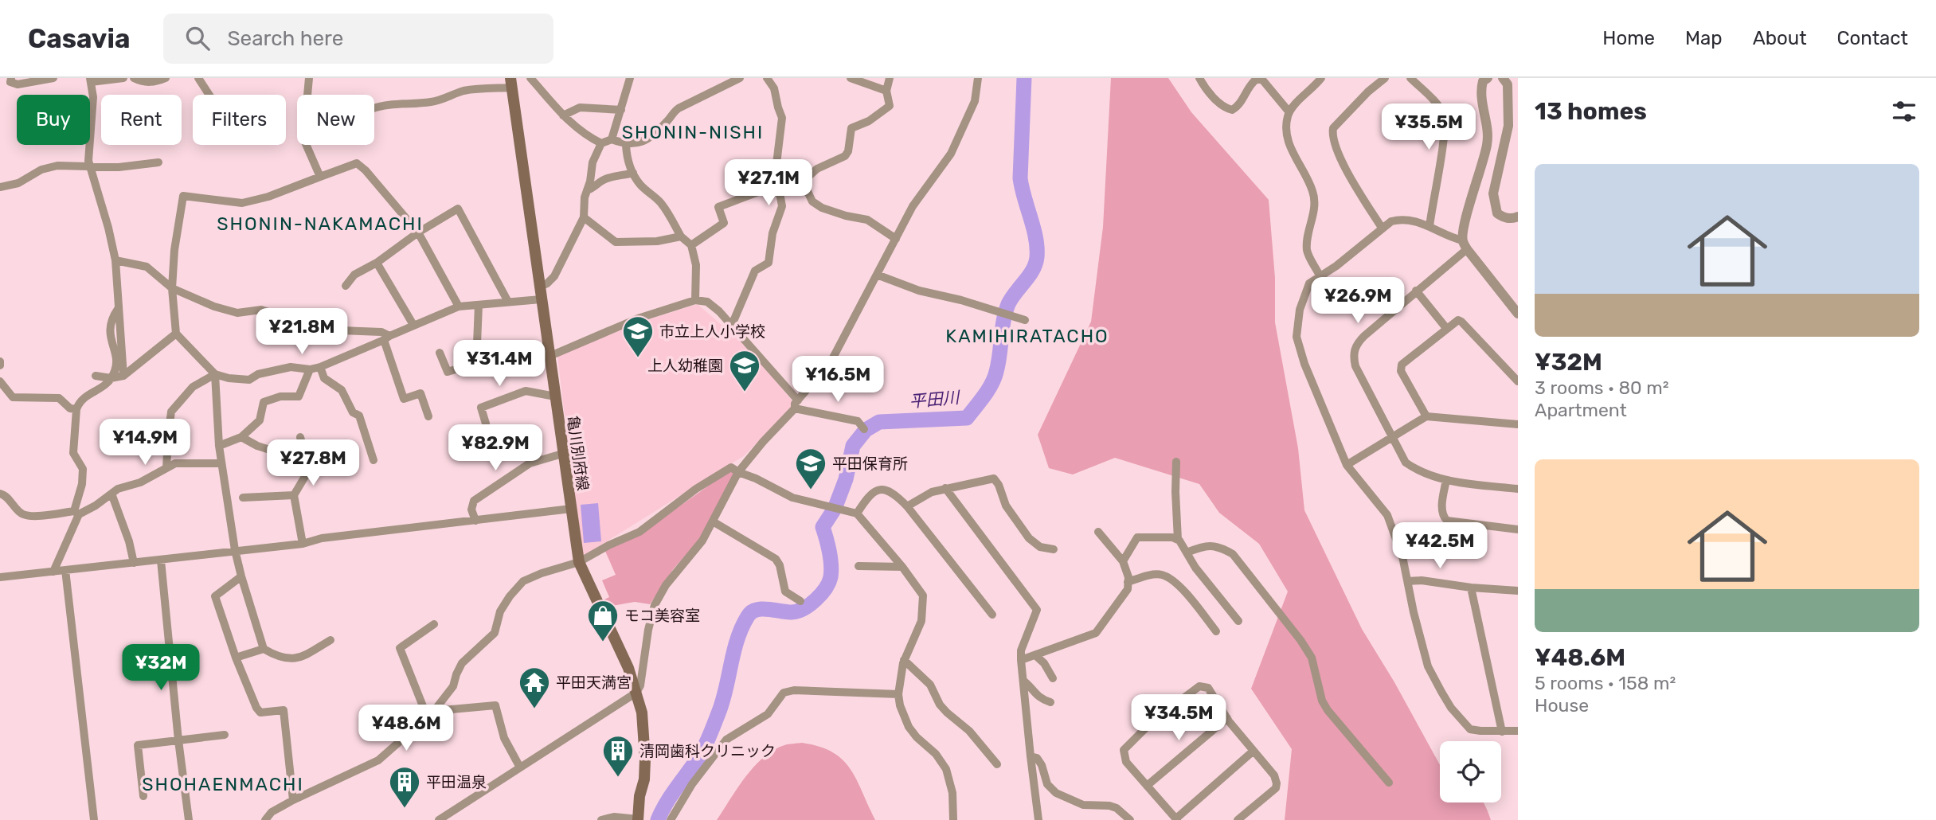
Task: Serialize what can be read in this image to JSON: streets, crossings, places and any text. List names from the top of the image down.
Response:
{
  "streets": {
    "main road": ["亀川別府線"]
  },
  "districts": [
    "SHONIN-NISHI",
    "SHONIN-NAKAMACHI",
    "KAMIHIRATACHO",
    "SHOHAENMACHI"
  ],
  "water": ["平田川"],
  "places": {
    "school or university": ["市立上人小学校", "上人幼稚園", "平田保育所"],
    "shop": ["モコ美容室"],
    "temple": ["平田天満宮"],
    "building": ["清岡歯科クリニック", "平田温泉"]
  },
  "page": {
    "header": "Casavia",
    "search": "Search here",
    "nav": [
      "Home",
      "Map",
      "About",
      "Contact"
    ],
    "heading": "13 homes",
    "chip": [
      "Buy",
      "Rent",
      "Filters",
      "New"
    ],
    "price": [
      "¥35.5M",
      "¥27.1M",
      "¥26.9M",
      "¥21.8M",
      "¥31.4M",
      "¥16.5M",
      "¥14.9M",
      "¥82.9M",
      "¥27.8M",
      "¥42.5M",
      "¥32M",
      "¥34.5M",
      "¥48.6M"
    ],
    "list": [
      {
        "name": "¥32M",
        "note": "3 rooms · 80 m² · Apartment"
      },
      {
        "name": "¥48.6M",
        "note": "5 rooms · 158 m² · House"
      }
    ]
  }
}
